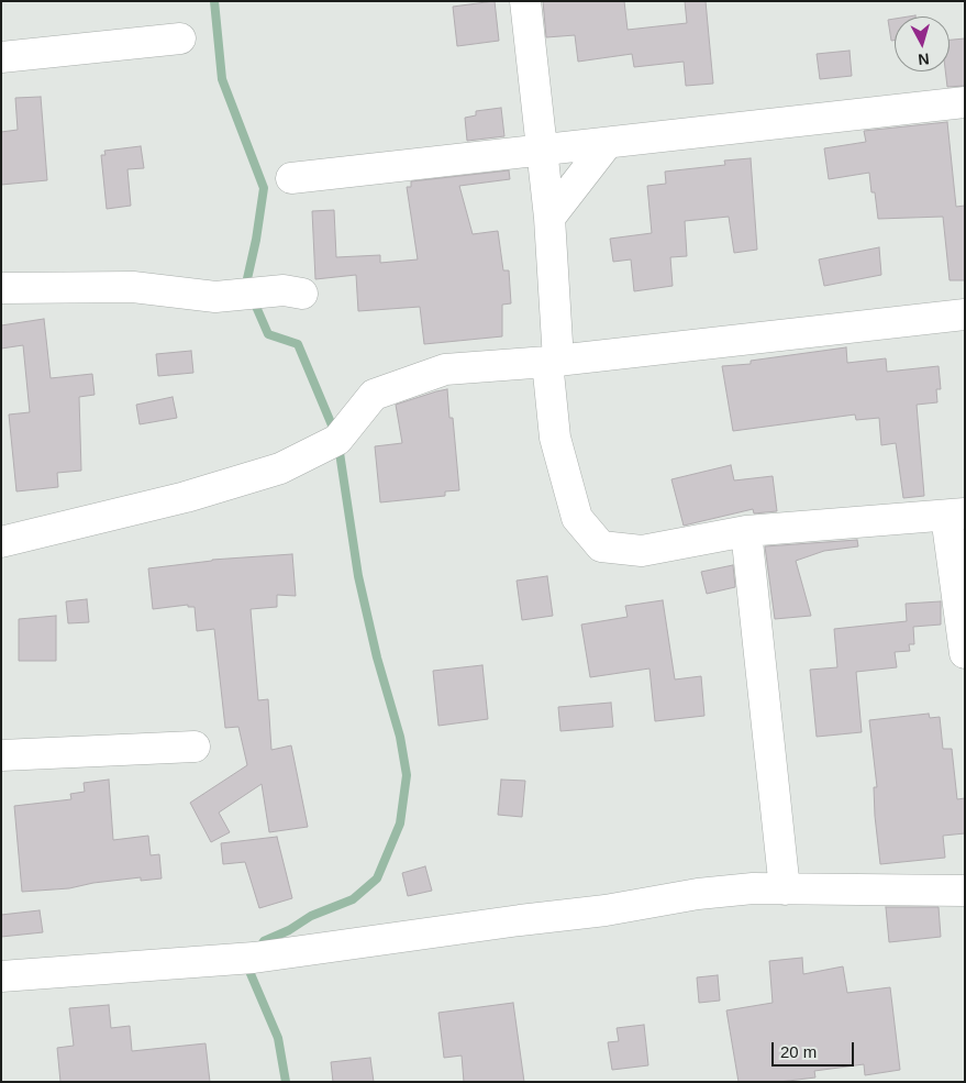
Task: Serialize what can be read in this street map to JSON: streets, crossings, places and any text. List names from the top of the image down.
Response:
{
  "scale_bar": "20 m",
  "north": "bottom"
}
